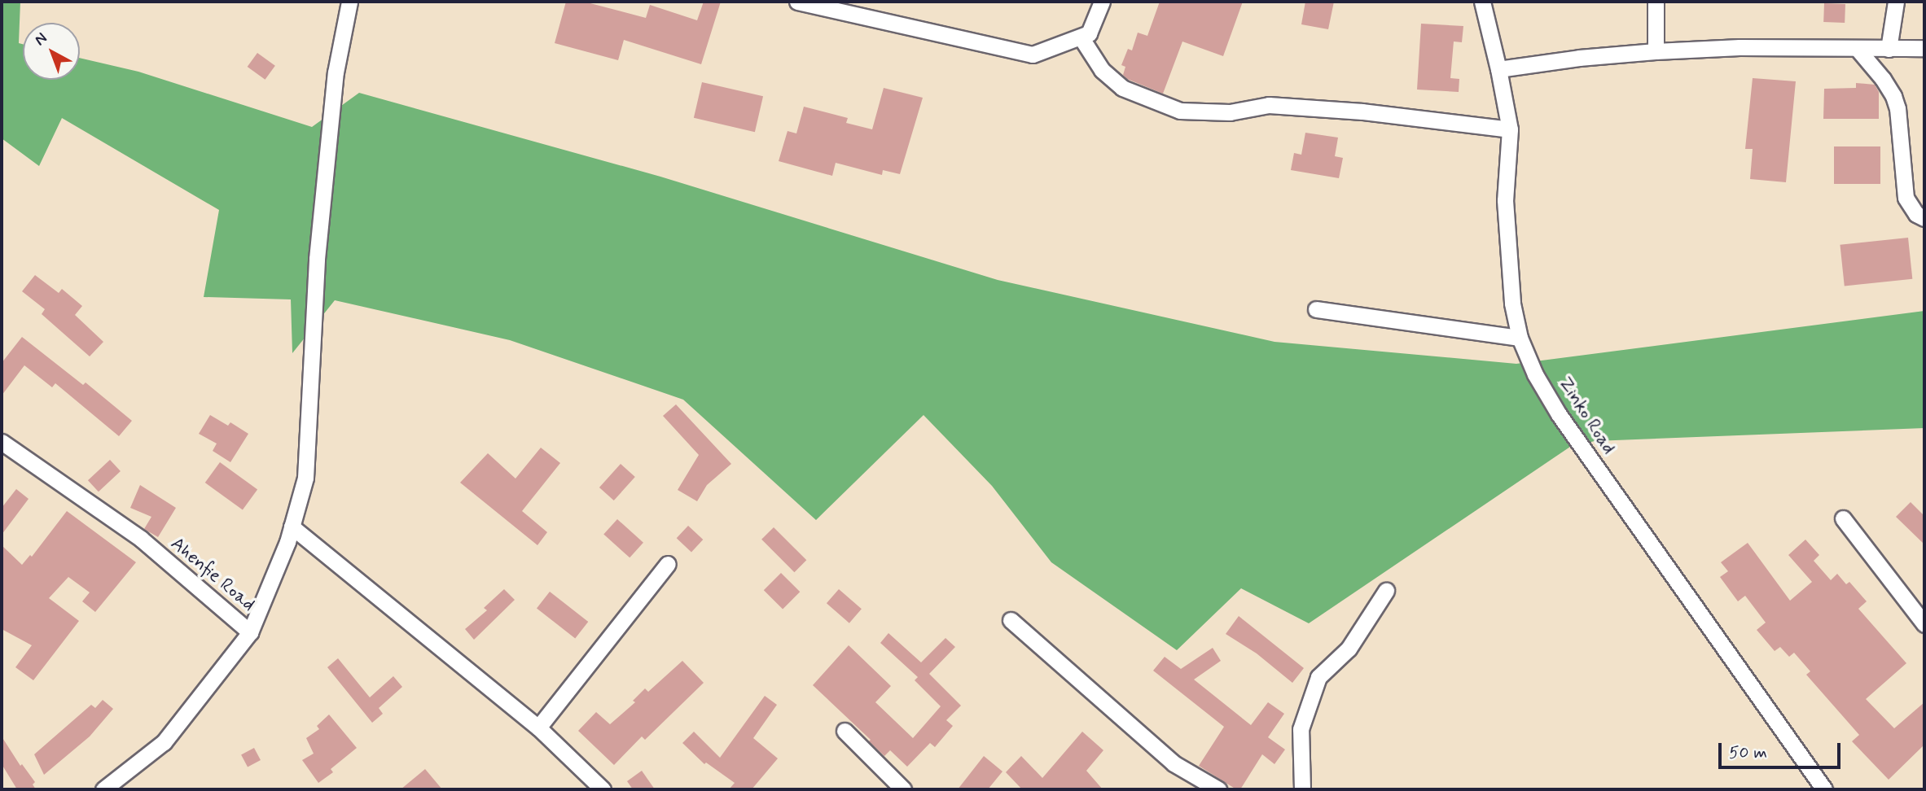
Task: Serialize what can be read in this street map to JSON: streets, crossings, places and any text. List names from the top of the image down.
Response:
{
  "streets": {
    "street": ["Zinko Road", "Ahenfie Road"]
  },
  "scale_bar": "50 m",
  "north": "top left"
}
